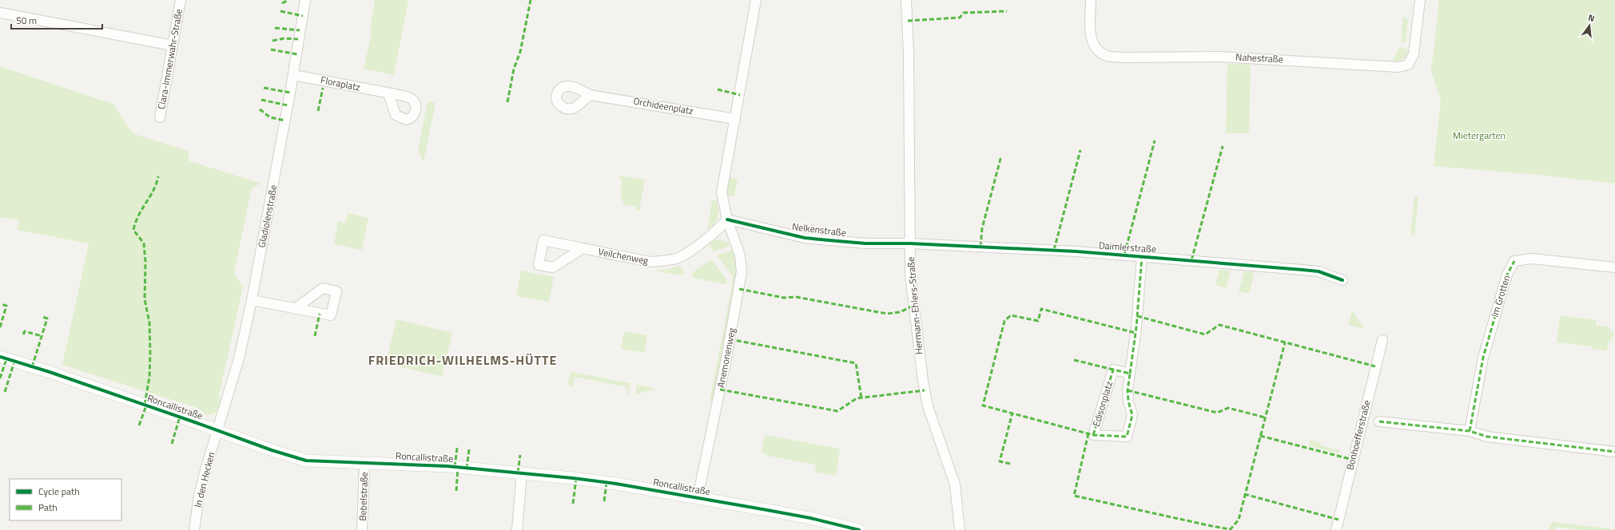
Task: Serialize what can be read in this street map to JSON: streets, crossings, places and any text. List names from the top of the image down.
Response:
{
  "streets": {
    "street": [
      "Nahestraße",
      "Clara-Immerwahr-Straße",
      "Floraplatz",
      "Orchideenplatz",
      "Gladiolenstraße",
      "Nelkenstraße",
      "Daimlerstraße",
      "Veilchenweg",
      "Im Grotten",
      "Hermann-Ehlers-Straße",
      "Anemonenweg",
      "Edisonplatz",
      "Roncallistraße",
      "Bonhoefferstraße",
      "In den Hecken",
      "Bebelstraße"
    ]
  },
  "crossings": [
    ["Floraplatz", "Gladiolenstraße"],
    ["Gladiolenstraße", "Roncallistraße"],
    ["Gladiolenstraße", "In den Hecken"],
    ["Nelkenstraße", "Daimlerstraße"],
    ["Nelkenstraße", "Veilchenweg"],
    ["Nelkenstraße", "Hermann-Ehlers-Straße"],
    ["Nelkenstraße", "Anemonenweg"],
    ["Daimlerstraße", "Hermann-Ehlers-Straße"],
    ["Daimlerstraße", "Edisonplatz"],
    ["Veilchenweg", "Anemonenweg"],
    ["Anemonenweg", "Roncallistraße"],
    ["Roncallistraße", "In den Hecken"],
    ["Roncallistraße", "Bebelstraße"]
  ],
  "districts": ["FRIEDRICH-WILHELMS-HÜTTE"],
  "parks": ["Mietergarten"],
  "legend": ["Cycle path", "Path"],
  "scale_bar": "50 m",
  "north": "top"
}
